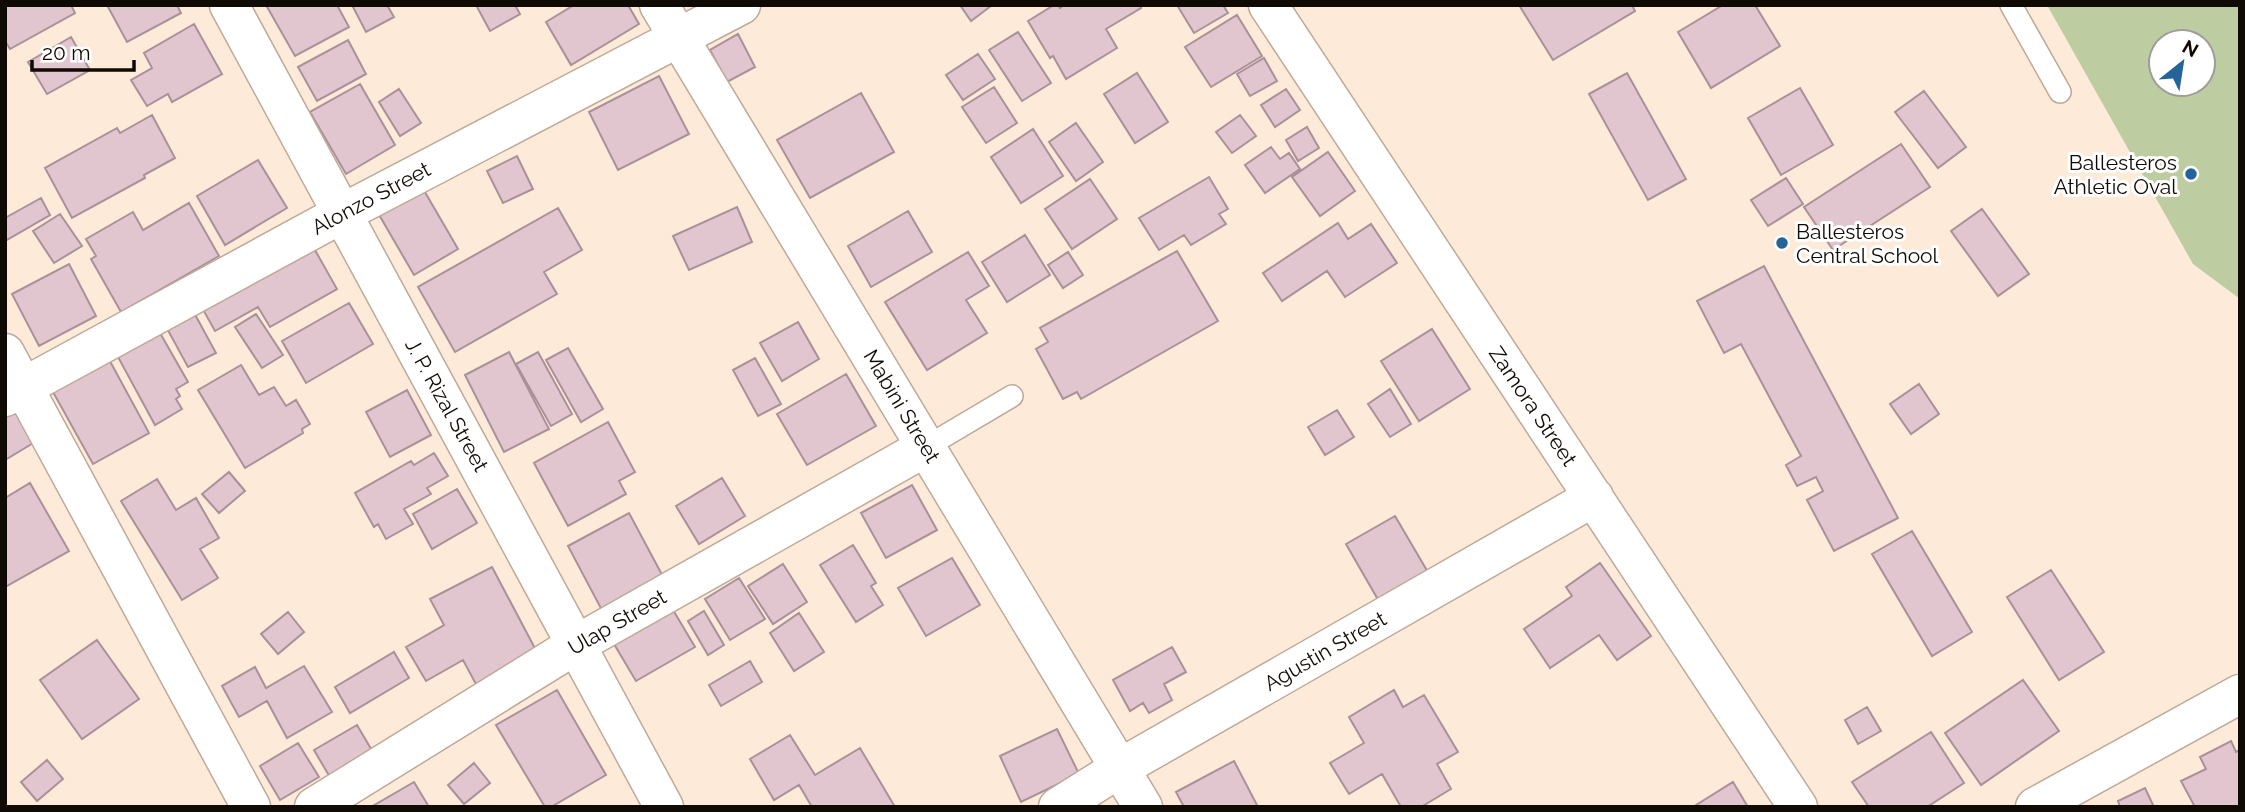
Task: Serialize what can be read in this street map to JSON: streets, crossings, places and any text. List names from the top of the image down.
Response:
{
  "streets": {
    "street": [
      "Alonzo Street",
      "J. P. Rizal Street",
      "Mabini Street",
      "Zamora Street",
      "Ulap Street",
      "Agustin Street"
    ]
  },
  "crossings": [
    ["Alonzo Street", "J. P. Rizal Street"],
    ["Alonzo Street", "Mabini Street"],
    ["J. P. Rizal Street", "Ulap Street"],
    ["Mabini Street", "Ulap Street"],
    ["Mabini Street", "Agustin Street"],
    ["Zamora Street", "Agustin Street"]
  ],
  "places": ["Ballesteros Athletic Oval", "Ballesteros Central School"],
  "scale_bar": "20 m",
  "north": "top right"
}
